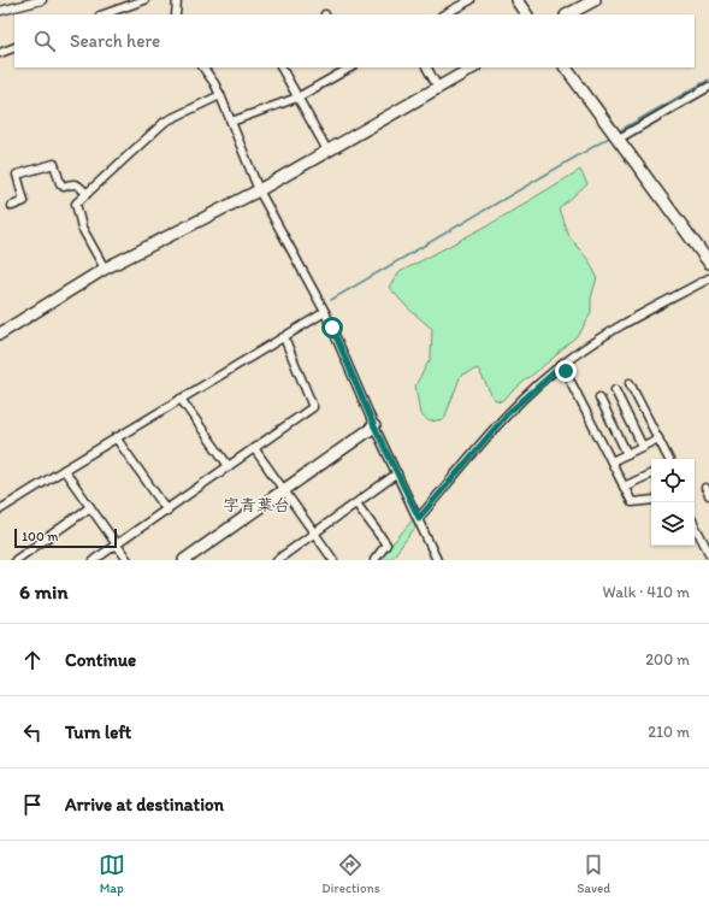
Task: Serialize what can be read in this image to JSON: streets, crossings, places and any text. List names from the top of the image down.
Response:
{
  "districts": ["字青葉台"],
  "scale_bar": "100 m",
  "page": {
    "search": "Search here",
    "scale": "100 m",
    "heading": ["6 min", "Walk · 410 m"],
    "list": [
      ["Continue", "200 m"],
      ["Turn left", "210 m"],
      "Arrive at destination"
    ],
    "nav": ["Map", "Directions", "Saved"]
  }
}
